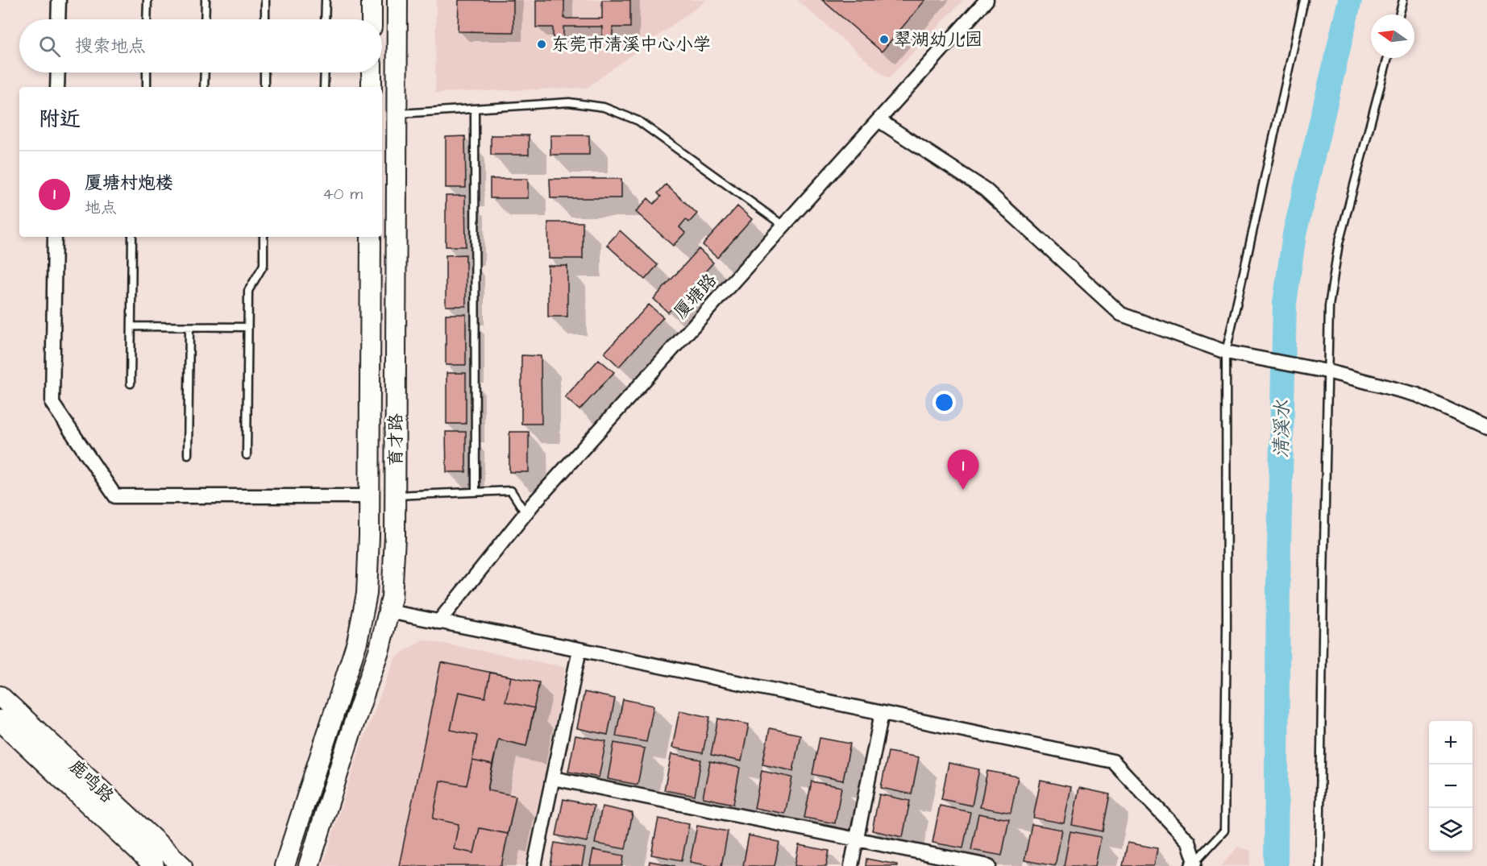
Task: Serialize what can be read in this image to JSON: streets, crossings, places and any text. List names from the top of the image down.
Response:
{
  "streets": {
    "main road": ["育才路", "鹿鸣路"],
    "street": ["厦塘路"]
  },
  "water": ["清溪水"],
  "places": ["翠湖幼儿园", "东莞市清溪中心小学"],
  "north": "left",
  "page": {
    "search": "搜索地点",
    "heading": "附近",
    "list": [
      {
        "mark": "1",
        "name": "厦塘村炮楼",
        "note": "地点",
        "value": "40 m"
      }
    ],
    "pins": "1",
    "map_buttons": ["+", "−"]
  }
}
